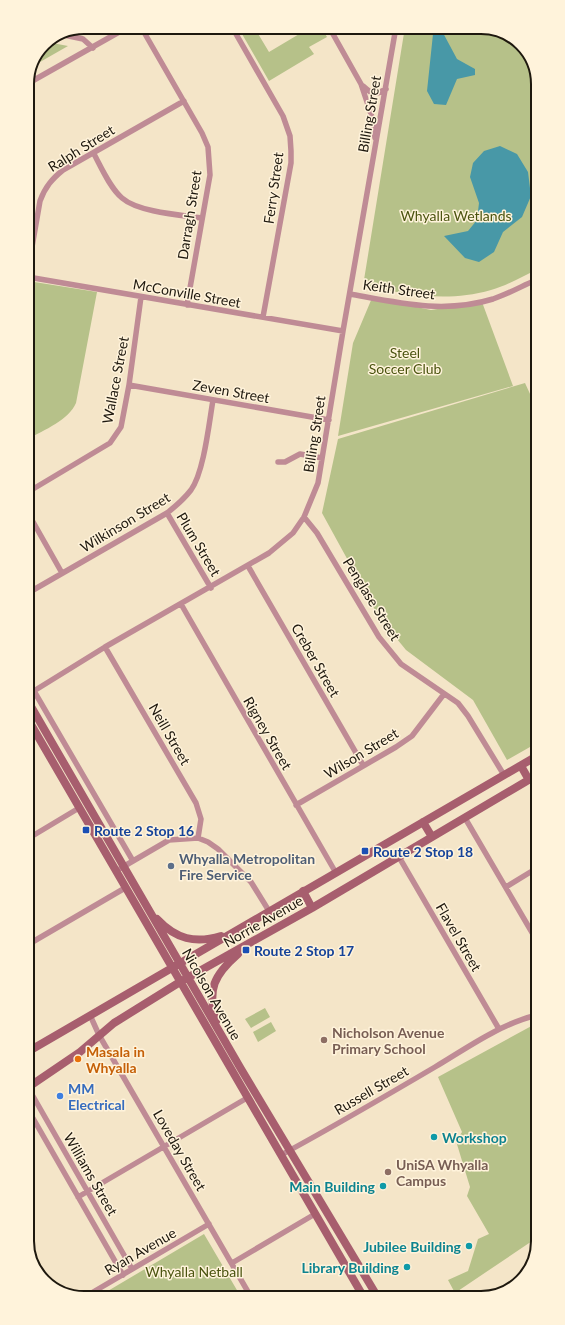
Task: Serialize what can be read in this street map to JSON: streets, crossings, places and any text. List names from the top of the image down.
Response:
{
  "streets": {
    "main road": ["Norrie Avenue", "Nicolson Avenue"],
    "street": [
      "Billing Street",
      "Ralph Street",
      "Ferry Street",
      "Darragh Street",
      "Keith Street",
      "McConville Street",
      "Wallace Street",
      "Zeven Street",
      "Wilkinson Street",
      "Plum Street",
      "Penglase Street",
      "Creber Street",
      "Rigney Street",
      "Neill Street",
      "Wilson Street",
      "Flavel Street",
      "Russell Street",
      "Loveday Street",
      "Williams Street",
      "Ryan Avenue"
    ]
  },
  "crossings": [
    ["Billing Street", "Keith Street"],
    ["Billing Street", "McConville Street"],
    ["Billing Street", "Zeven Street"],
    ["Billing Street", "Plum Street"],
    ["Billing Street", "Penglase Street"],
    ["Billing Street", "Creber Street"],
    ["Billing Street", "Rigney Street"],
    ["Billing Street", "Neill Street"],
    ["Ralph Street", "Darragh Street"],
    ["Ferry Street", "McConville Street"],
    ["Darragh Street", "McConville Street"],
    ["McConville Street", "Wallace Street"],
    ["Wallace Street", "Zeven Street"],
    ["Zeven Street", "Wilkinson Street"],
    ["Wilkinson Street", "Plum Street"],
    ["Penglase Street", "Wilson Street"],
    ["Penglase Street", "Norrie Avenue"],
    ["Creber Street", "Wilson Street"],
    ["Rigney Street", "Wilson Street"],
    ["Rigney Street", "Norrie Avenue"],
    ["Norrie Avenue", "Flavel Street"],
    ["Norrie Avenue", "Nicolson Avenue"],
    ["Norrie Avenue", "Loveday Street"],
    ["Flavel Street", "Russell Street"],
    ["Nicolson Avenue", "Russell Street"],
    ["Loveday Street", "Ryan Avenue"],
    ["Williams Street", "Ryan Avenue"]
  ],
  "parks": ["Whyalla Wetlands", "Steel Soccer Club", "Whyalla Netball"],
  "places": {
    "transit": ["Route 2 Stop 16", "Route 2 Stop 18", "Route 2 Stop 17"],
    "other": [
      "Whyalla Metropolitan Fire Service",
      "Nicholson Avenue Primary School",
      "Masala in Whyalla",
      "MM Electrical",
      "Workshop",
      "UniSA Whyalla Campus",
      "Main Building",
      "Jubilee Building",
      "Library Building"
    ]
  }
}
